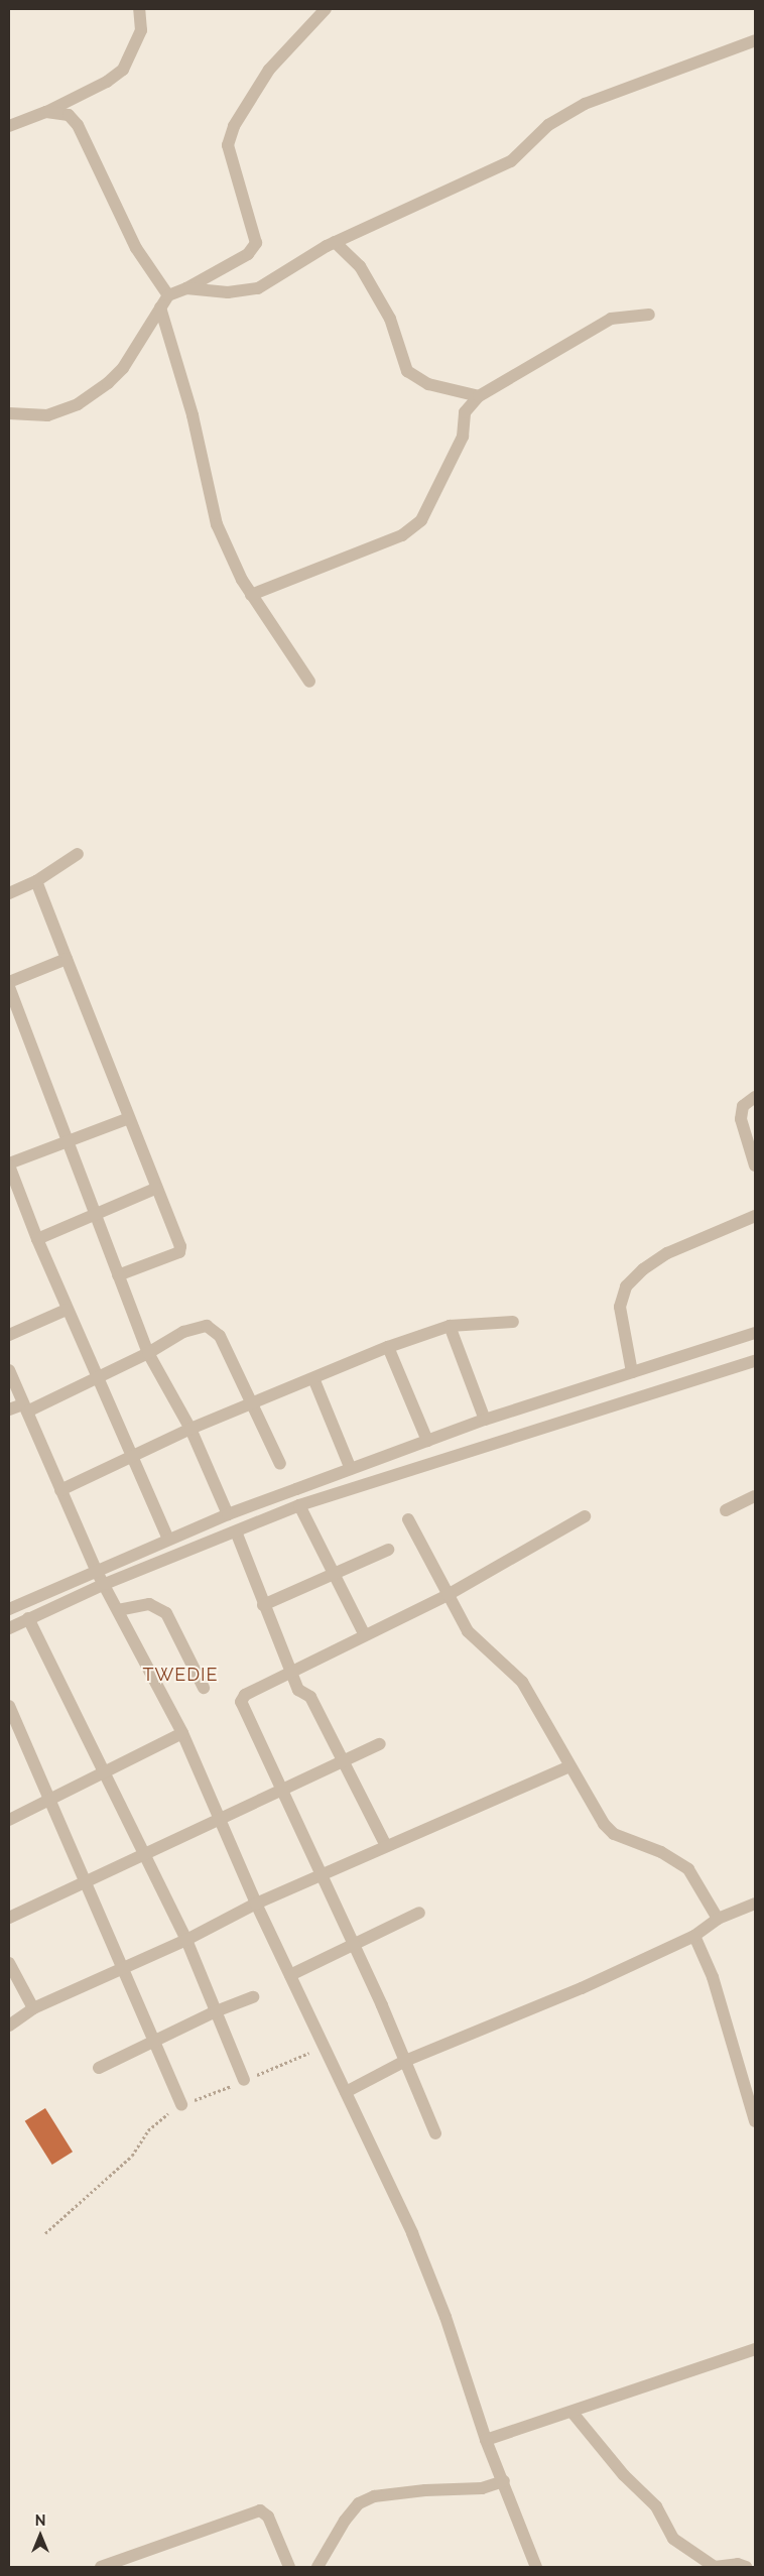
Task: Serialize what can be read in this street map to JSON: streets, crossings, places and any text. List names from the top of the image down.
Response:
{
  "districts": ["TWEDIE"],
  "north": "top"
}
